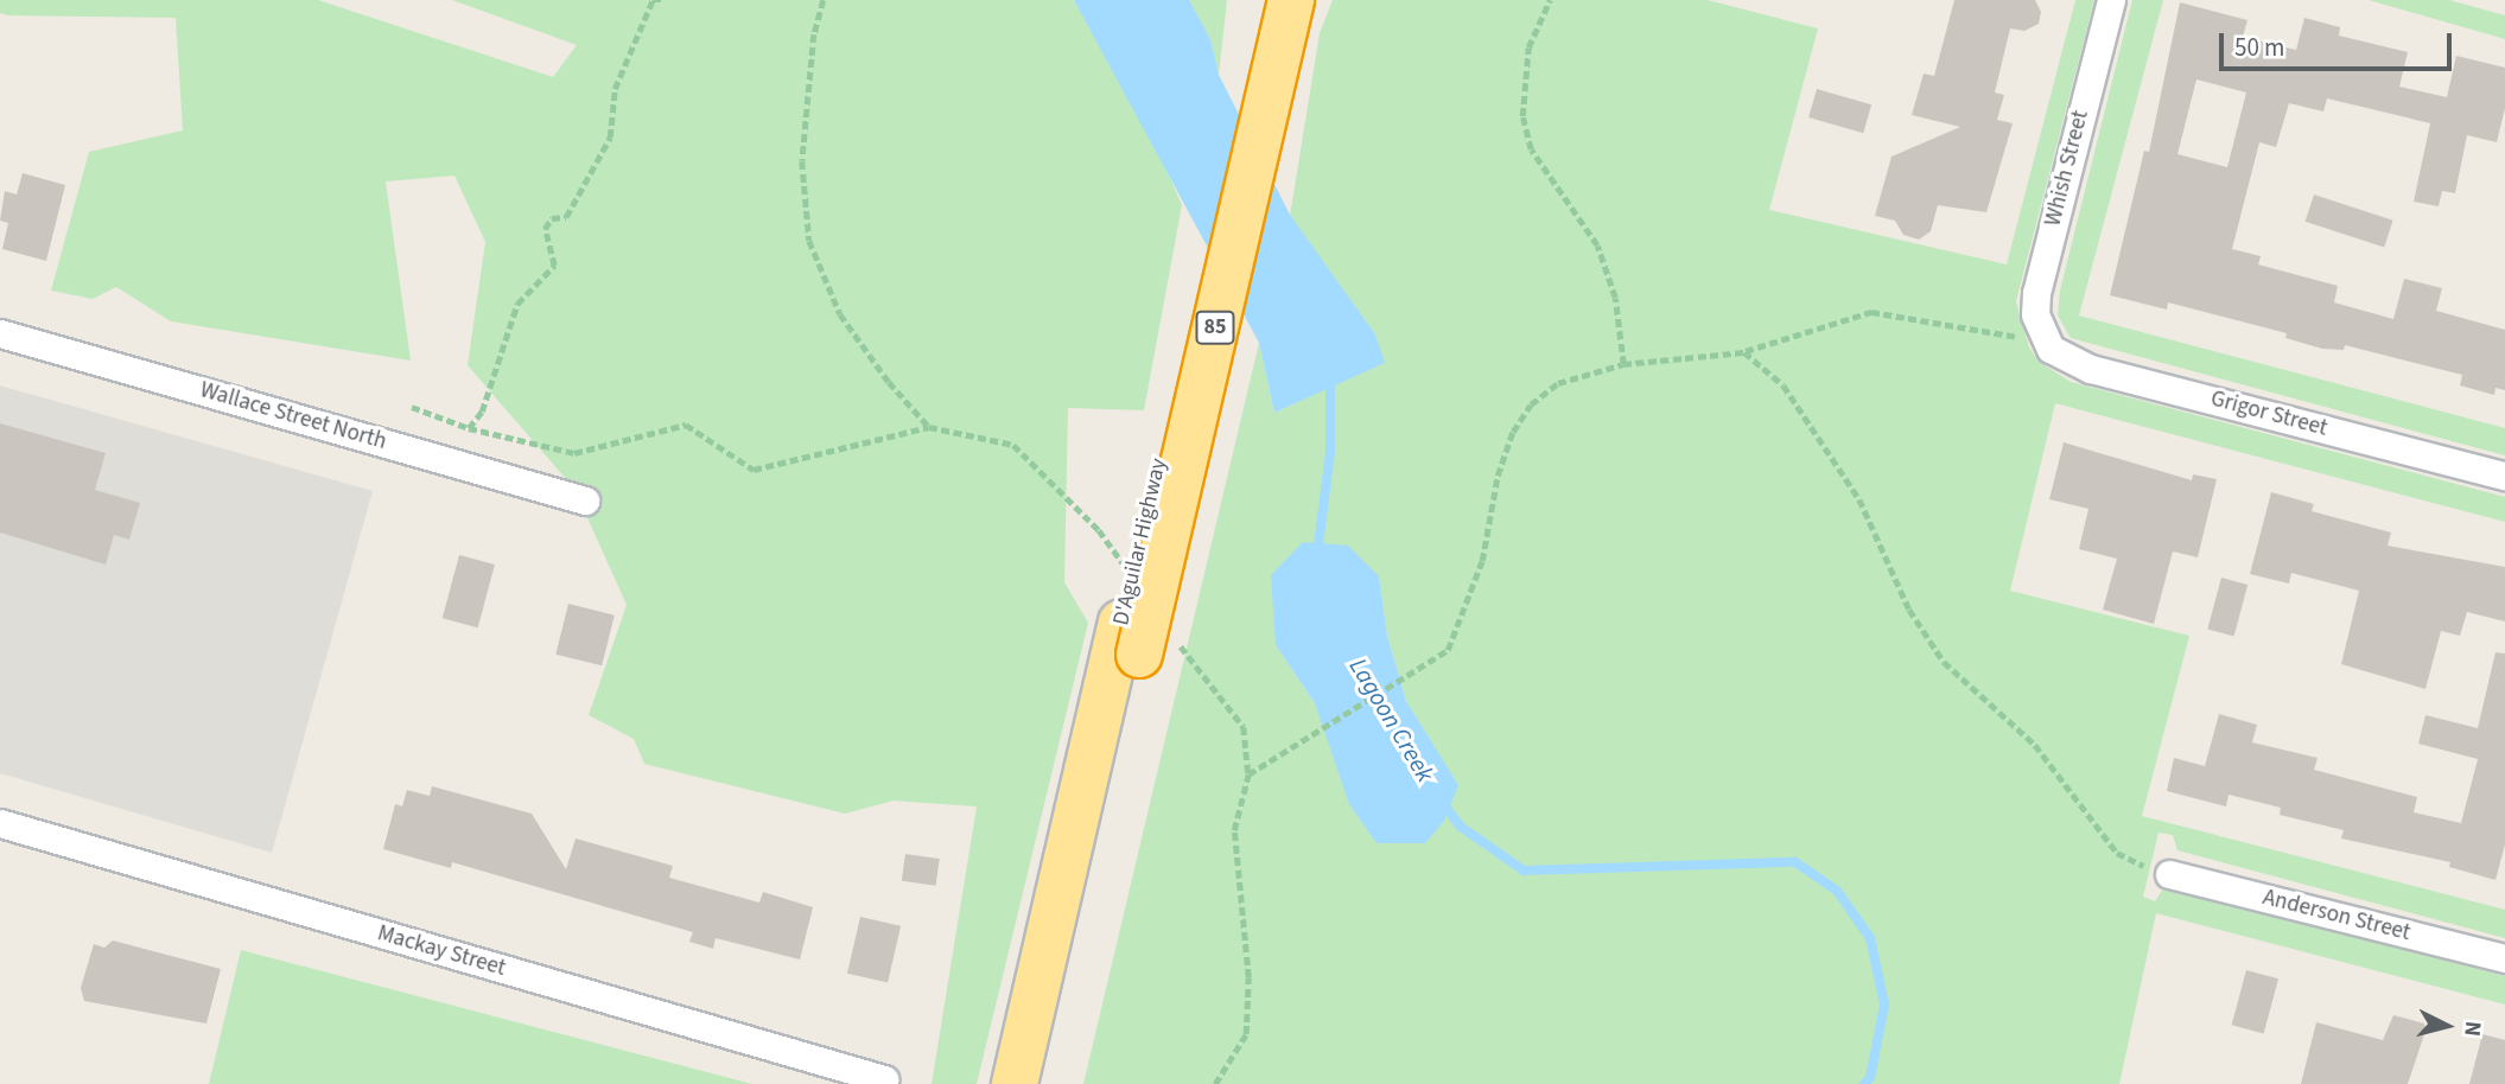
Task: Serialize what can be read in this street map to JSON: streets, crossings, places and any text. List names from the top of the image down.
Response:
{
  "streets": {
    "highway": ["85", "D'Aguilar Highway"],
    "street": [
      "Whish Street",
      "Grigor Street",
      "Wallace Street North",
      "Anderson Street",
      "Mackay Street"
    ]
  },
  "crossings": [
    ["Whish Street", "Grigor Street"]
  ],
  "water": ["Lagoon Creek"],
  "scale_bar": "50 m",
  "north": "right"
}
